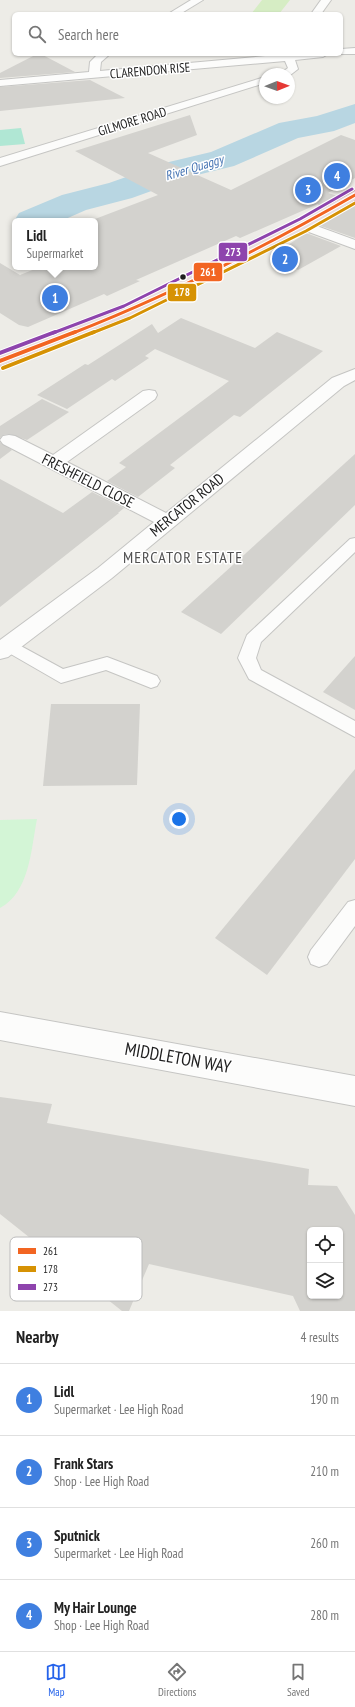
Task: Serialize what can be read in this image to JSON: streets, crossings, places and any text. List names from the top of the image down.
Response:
{
  "streets": {
    "street": [
      "CLARENDON RISE",
      "GILMORE ROAD",
      "FRESHFIELD CLOSE",
      "MERCATOR ROAD",
      "MIDDLETON WAY"
    ]
  },
  "crossings": [
    ["FRESHFIELD CLOSE", "MERCATOR ROAD"]
  ],
  "districts": ["MERCATOR ESTATE"],
  "water": ["River Quaggy"],
  "lines": ["transit line 273", "transit line 261", "transit line 178"],
  "legend": ["261", "178", "273"],
  "north": "right",
  "page": {
    "search": "Search here",
    "pins": [
      "4",
      "3",
      "2",
      "1"
    ],
    "popup": ["Lidl", "Supermarket"],
    "heading": ["Nearby", "4 results"],
    "list": [
      {
        "mark": "1",
        "name": "Lidl",
        "note": "Supermarket · Lee High Road",
        "value": "190 m"
      },
      {
        "mark": "2",
        "name": "Frank Stars",
        "note": "Shop · Lee High Road",
        "value": "210 m"
      },
      {
        "mark": "3",
        "name": "Sputnick",
        "note": "Supermarket · Lee High Road",
        "value": "260 m"
      },
      {
        "mark": "4",
        "name": "My Hair Lounge",
        "note": "Shop · Lee High Road",
        "value": "280 m"
      }
    ],
    "nav": ["Map", "Directions", "Saved"]
  }
}
